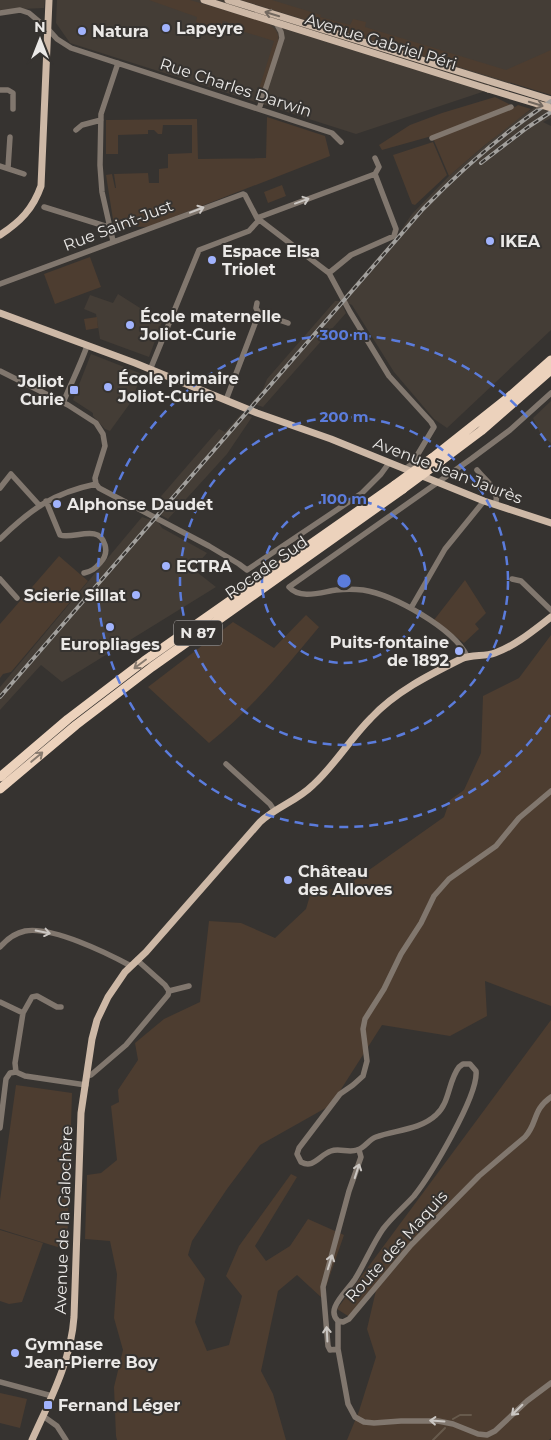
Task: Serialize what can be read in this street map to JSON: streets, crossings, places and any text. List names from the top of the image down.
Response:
{
  "streets": {
    "highway": ["Rocade Sud", "N 87"],
    "main road": ["Avenue Gabriel Péri", "Avenue Jean Jaurès", "Avenue de la Galochère"],
    "street": ["Rue Charles Darwin", "Rue Saint-Just", "Route des Maquis"]
  },
  "one_way": ["Rue Saint-Just"],
  "places": {
    "other": [
      "Lapeyre",
      "Natura",
      "IKEA",
      "Espace Elsa Triolet",
      "École maternelle Joliot-Curie",
      "École primaire Joliot-Curie",
      "Alphonse Daudet",
      "ECTRA",
      "Scierie Sillat",
      "Europliages",
      "Puits-fontaine de 1892",
      "Château des Alloves",
      "Gymnase Jean-Pierre Boy"
    ],
    "transit": ["Joliot Curie", "Fernand Léger"]
  },
  "north": "top",
  "rings": ["300 m", "200 m", "100 m"]
}
